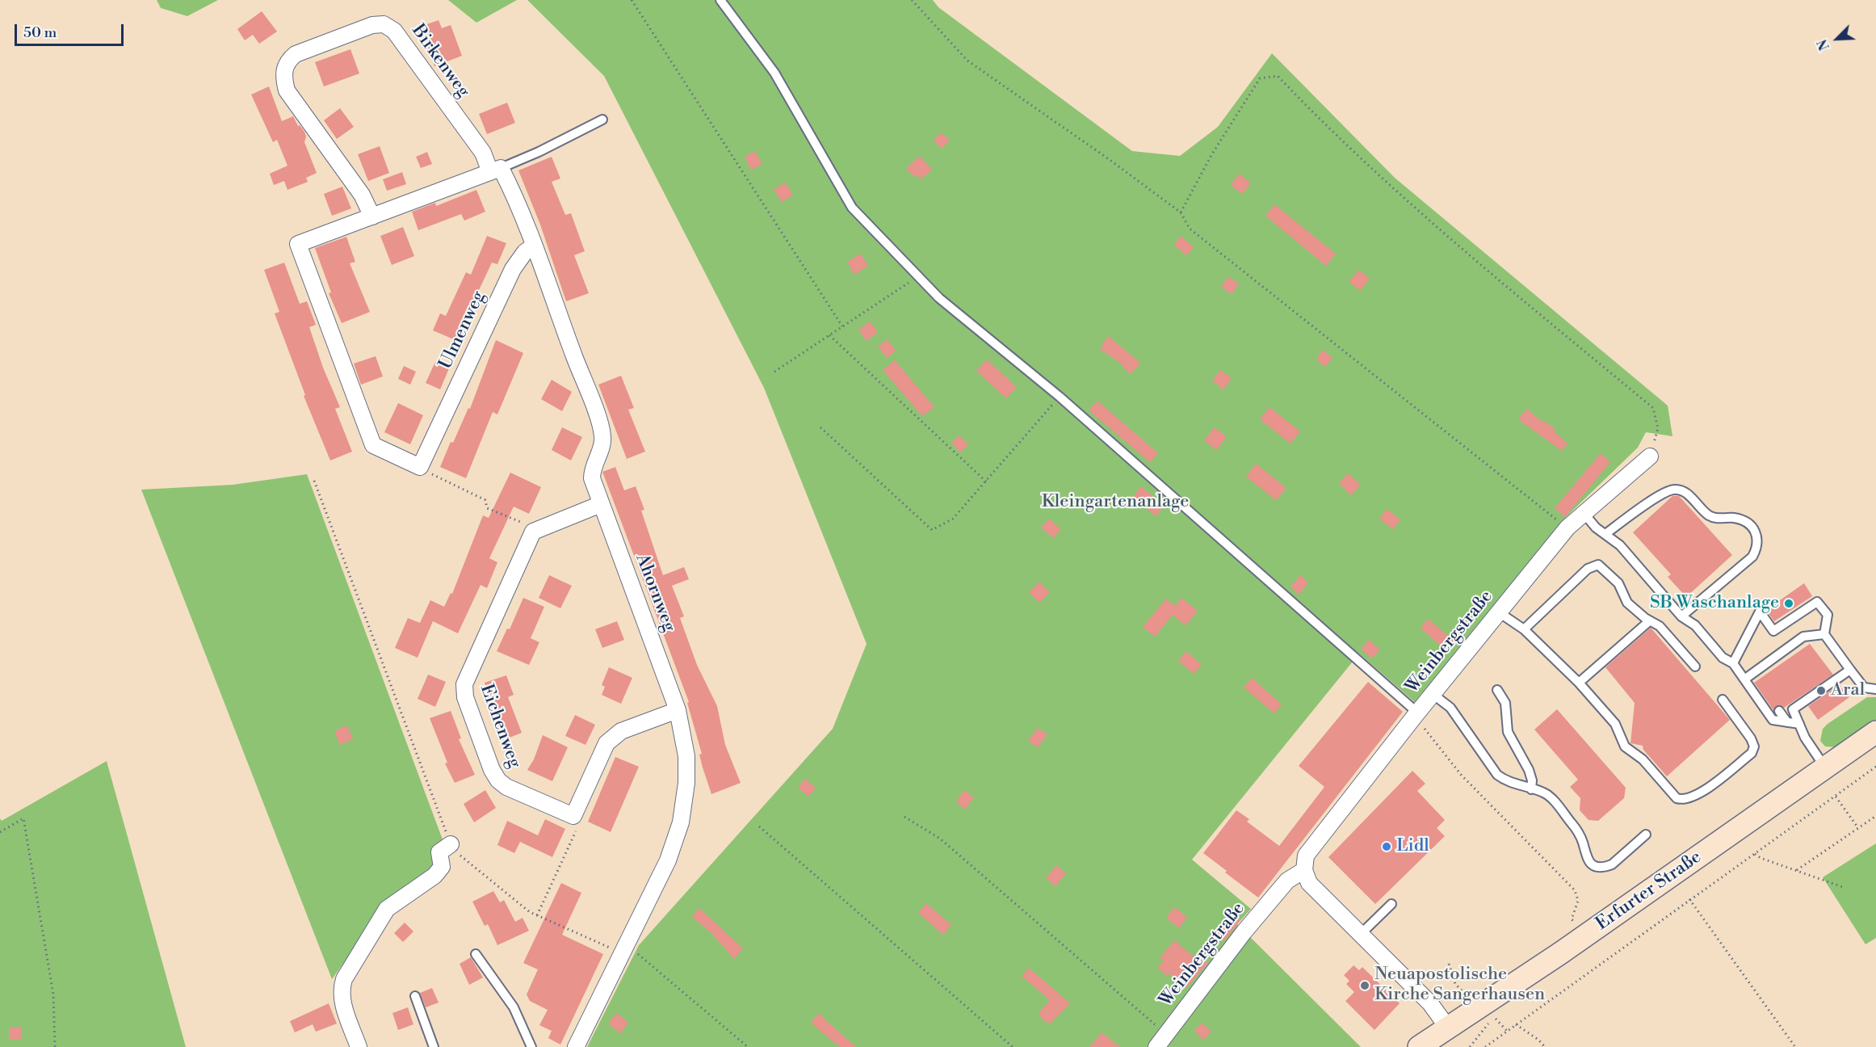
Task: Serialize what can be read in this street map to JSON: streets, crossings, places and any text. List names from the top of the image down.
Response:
{
  "streets": {
    "main road": ["Erfurter Straße"],
    "street": [
      "Birkenweg",
      "Ulmenweg",
      "Ahornweg",
      "Weinbergstraße",
      "Eichenweg"
    ]
  },
  "crossings": [
    ["Ulmenweg", "Ahornweg"],
    ["Ahornweg", "Eichenweg"]
  ],
  "parks": ["Kleingartenanlage"],
  "places": [
    "SB Waschanlage",
    "Aral",
    "Lidl",
    "Neuapostolische Kirche Sangerhausen"
  ],
  "scale_bar": "50 m",
  "north": "bottom left"
}
